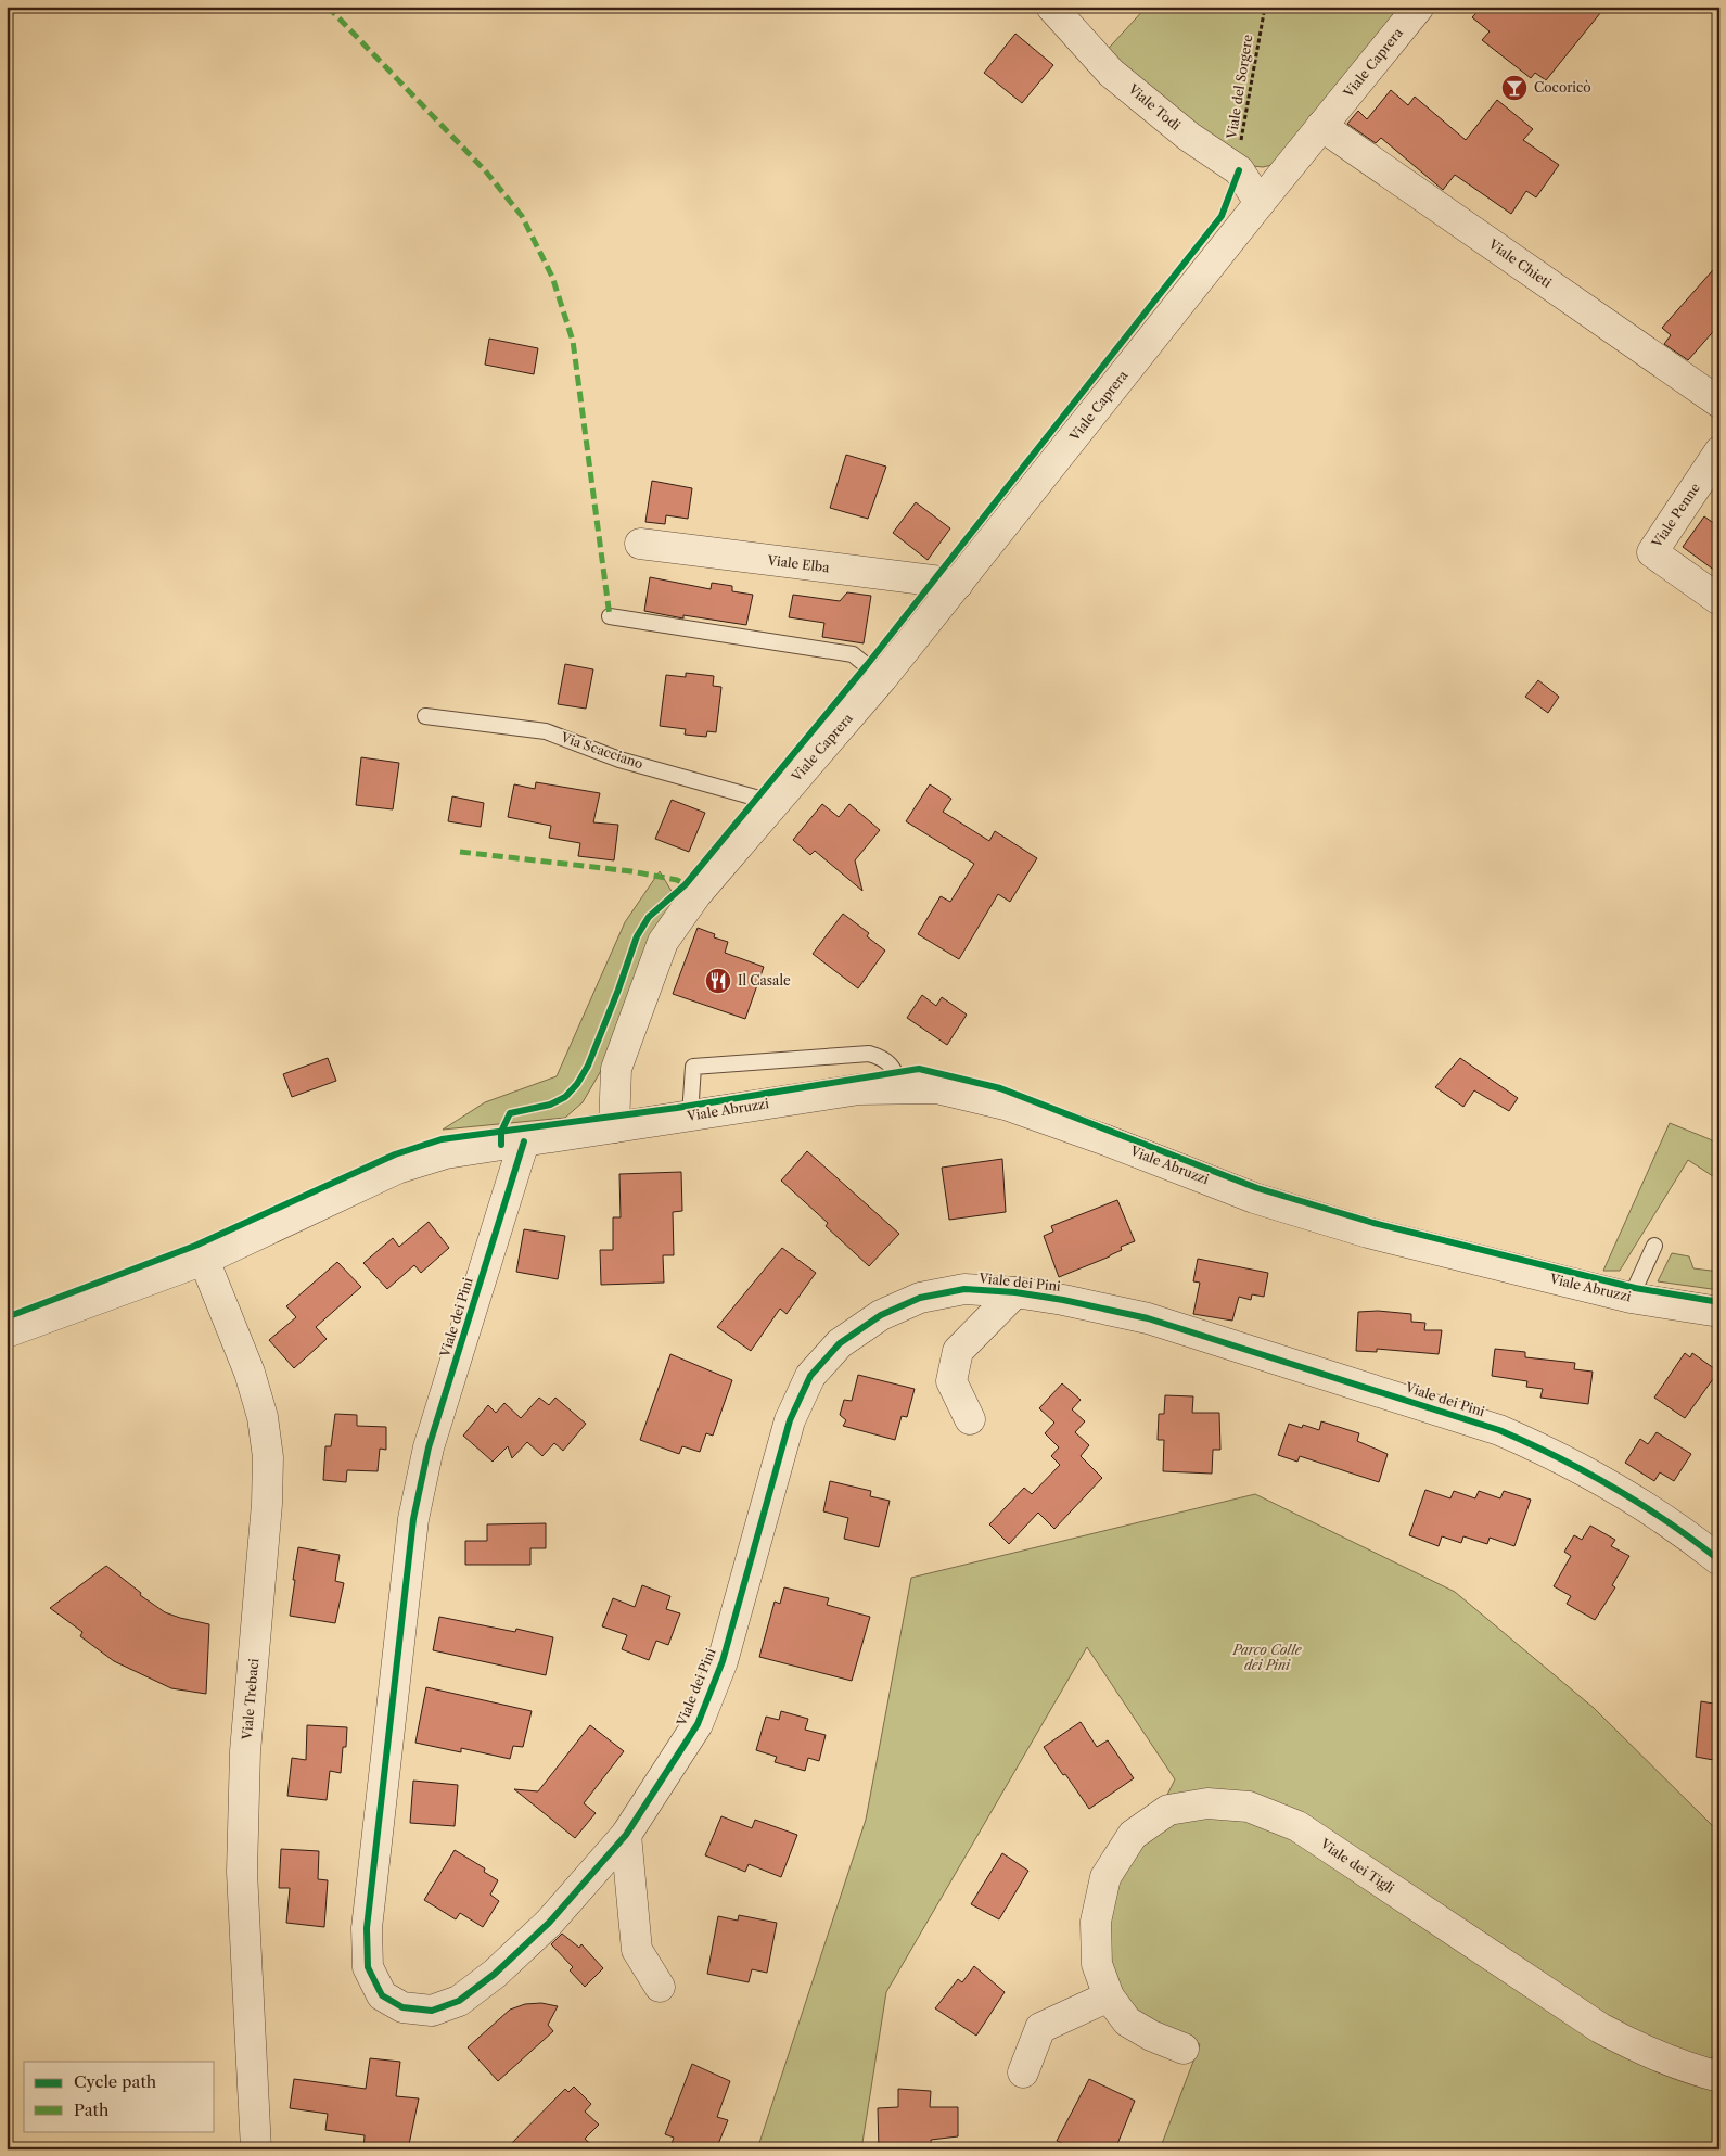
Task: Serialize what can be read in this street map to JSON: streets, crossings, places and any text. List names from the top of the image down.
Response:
{
  "streets": {
    "street": [
      "Viale Caprera",
      "Viale Todi",
      "Viale Chieti",
      "Viale Penne",
      "Viale Elba",
      "Viale Abruzzi",
      "Viale dei Pini",
      "Viale Trebaci",
      "Viale dei Tigli"
    ],
    "lane": ["Via Scacciano"],
    "path": ["Viale del Sorgere"]
  },
  "crossings": [
    ["Viale Caprera", "Viale Todi"],
    ["Viale Caprera", "Viale Chieti"],
    ["Viale Caprera", "Viale Elba"],
    ["Viale Caprera", "Via Scacciano"],
    ["Viale Caprera", "Viale Abruzzi"],
    ["Viale del Sorgere", "Viale Todi"],
    ["Viale Abruzzi", "Viale dei Pini"],
    ["Viale Abruzzi", "Viale Trebaci"]
  ],
  "parks": ["Parco Colle dei Pini"],
  "places": {
    "bar": ["Cocoricò"],
    "restaurant": ["Il Casale"]
  },
  "legend": ["Cycle path", "Path"]
}
